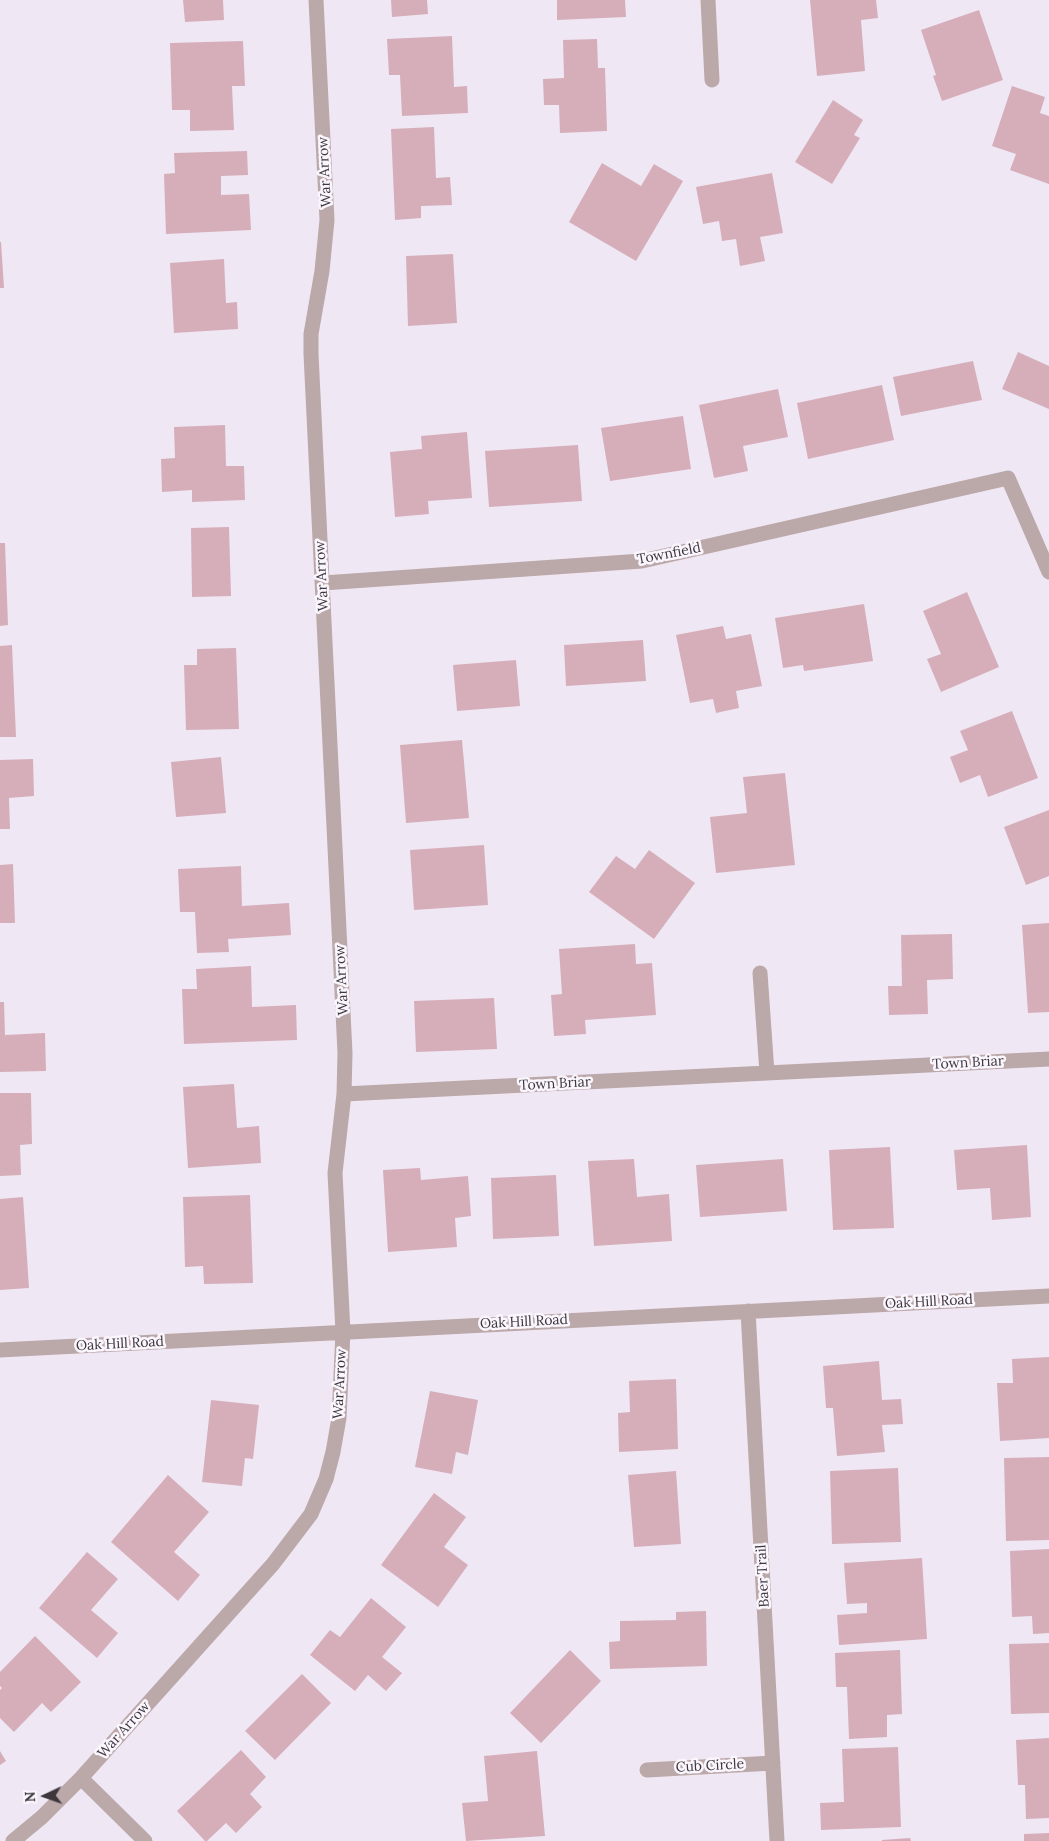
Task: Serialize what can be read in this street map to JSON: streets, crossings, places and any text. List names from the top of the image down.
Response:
{
  "streets": {
    "street": [
      "War Arrow",
      "Townfield",
      "Town Briar",
      "Oak Hill Road",
      "Baer Trail",
      "Cub Circle"
    ]
  },
  "crossings": [
    ["War Arrow", "Townfield"],
    ["War Arrow", "Town Briar"],
    ["War Arrow", "Oak Hill Road"],
    ["Oak Hill Road", "Baer Trail"],
    ["Baer Trail", "Cub Circle"]
  ],
  "north": "left"
}
